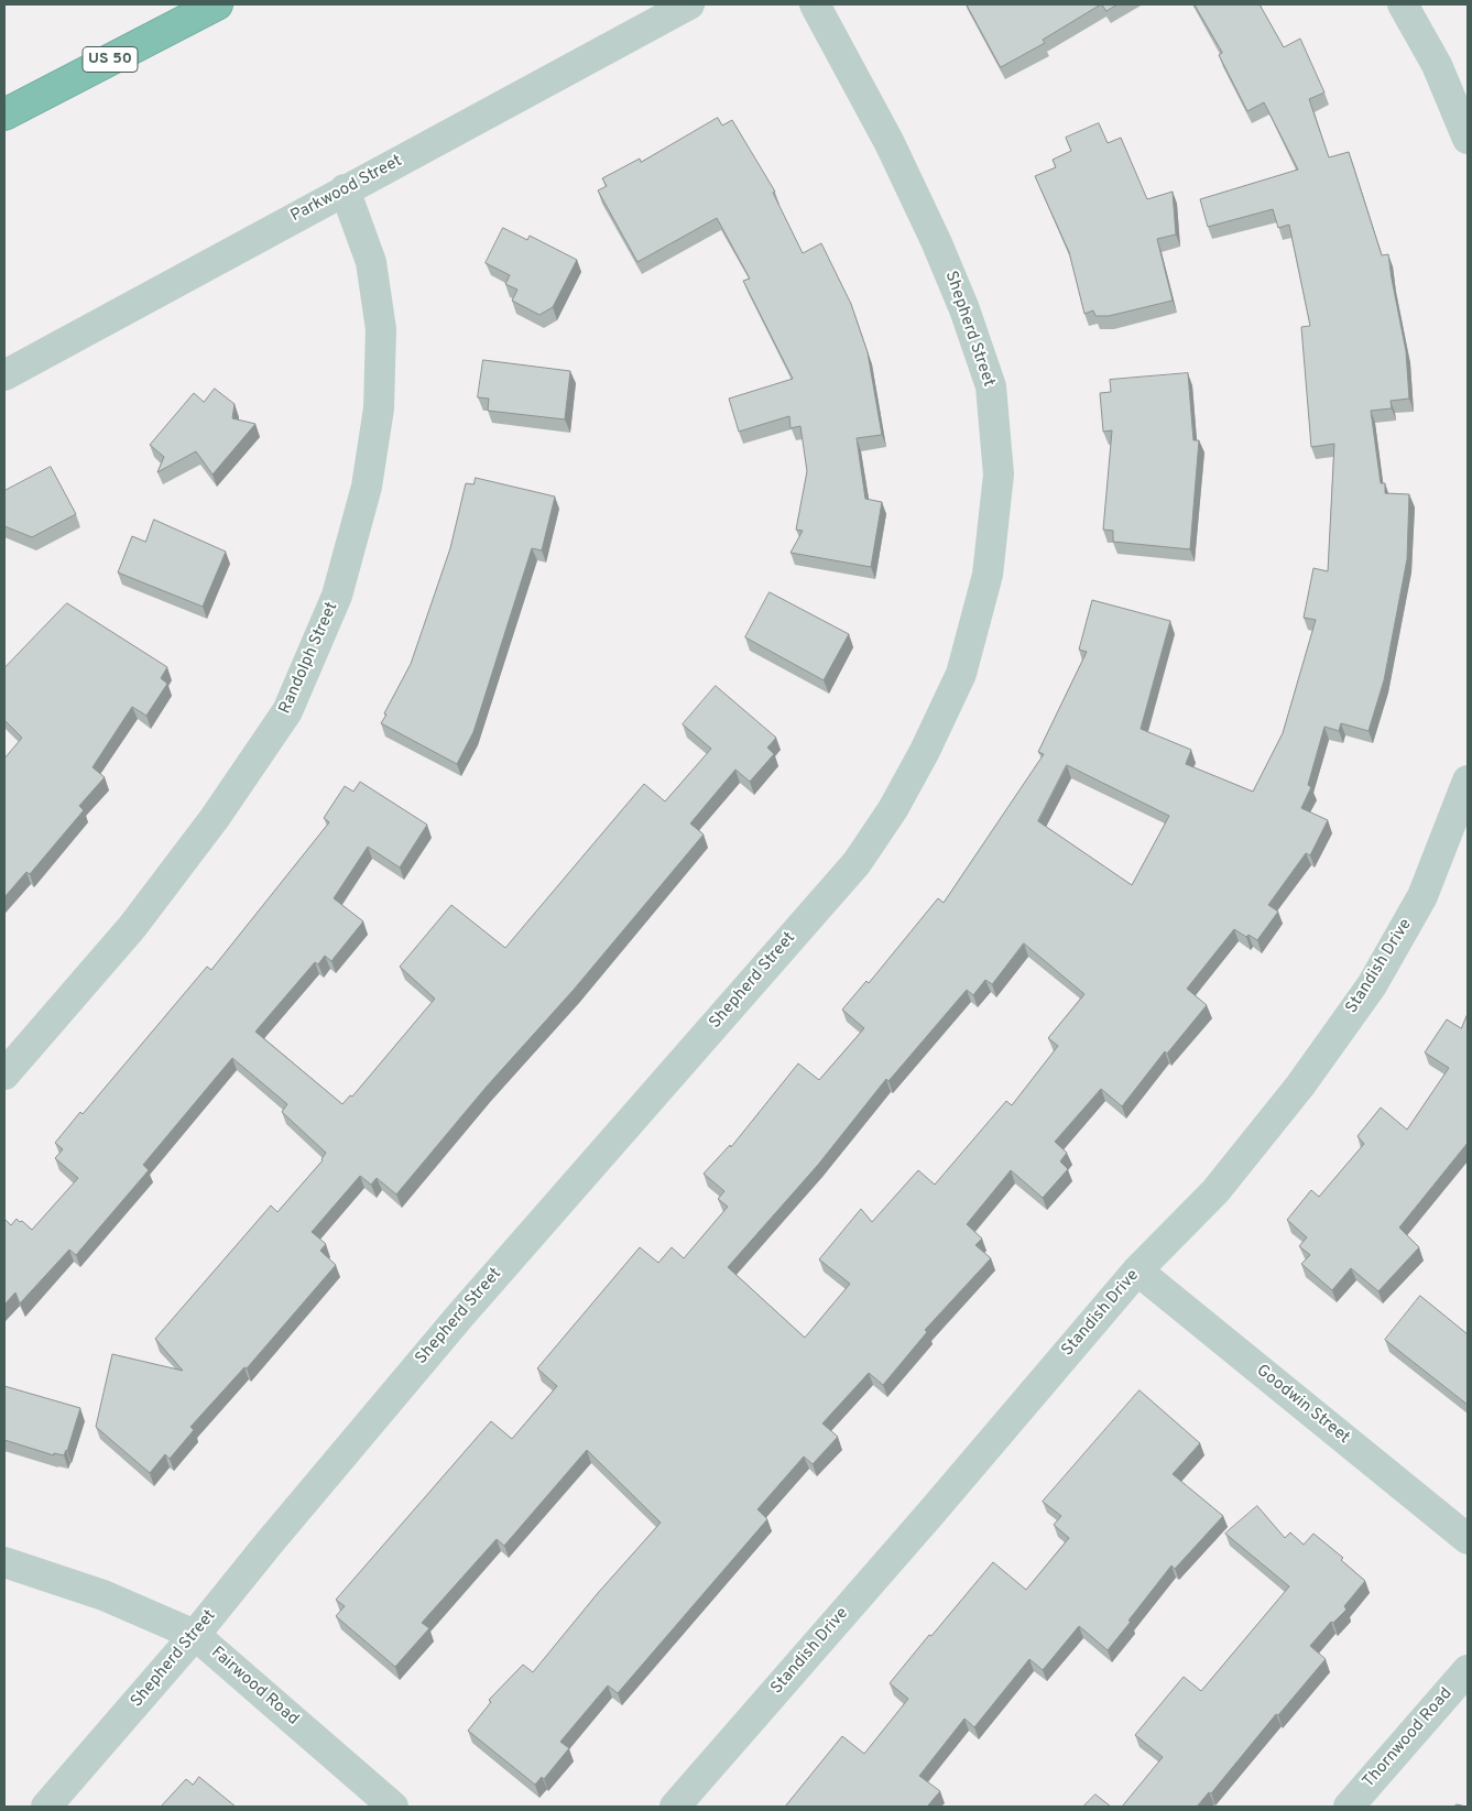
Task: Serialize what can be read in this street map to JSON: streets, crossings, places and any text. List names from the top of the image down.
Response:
{
  "streets": {
    "highway": ["US 50"],
    "street": [
      "Parkwood Street",
      "Shepherd Street",
      "Randolph Street",
      "Standish Drive",
      "Goodwin Street",
      "Fairwood Road",
      "Thornwood Road"
    ]
  },
  "crossings": [
    ["Parkwood Street", "Randolph Street"],
    ["Shepherd Street", "Fairwood Road"],
    ["Standish Drive", "Goodwin Street"]
  ]
}
